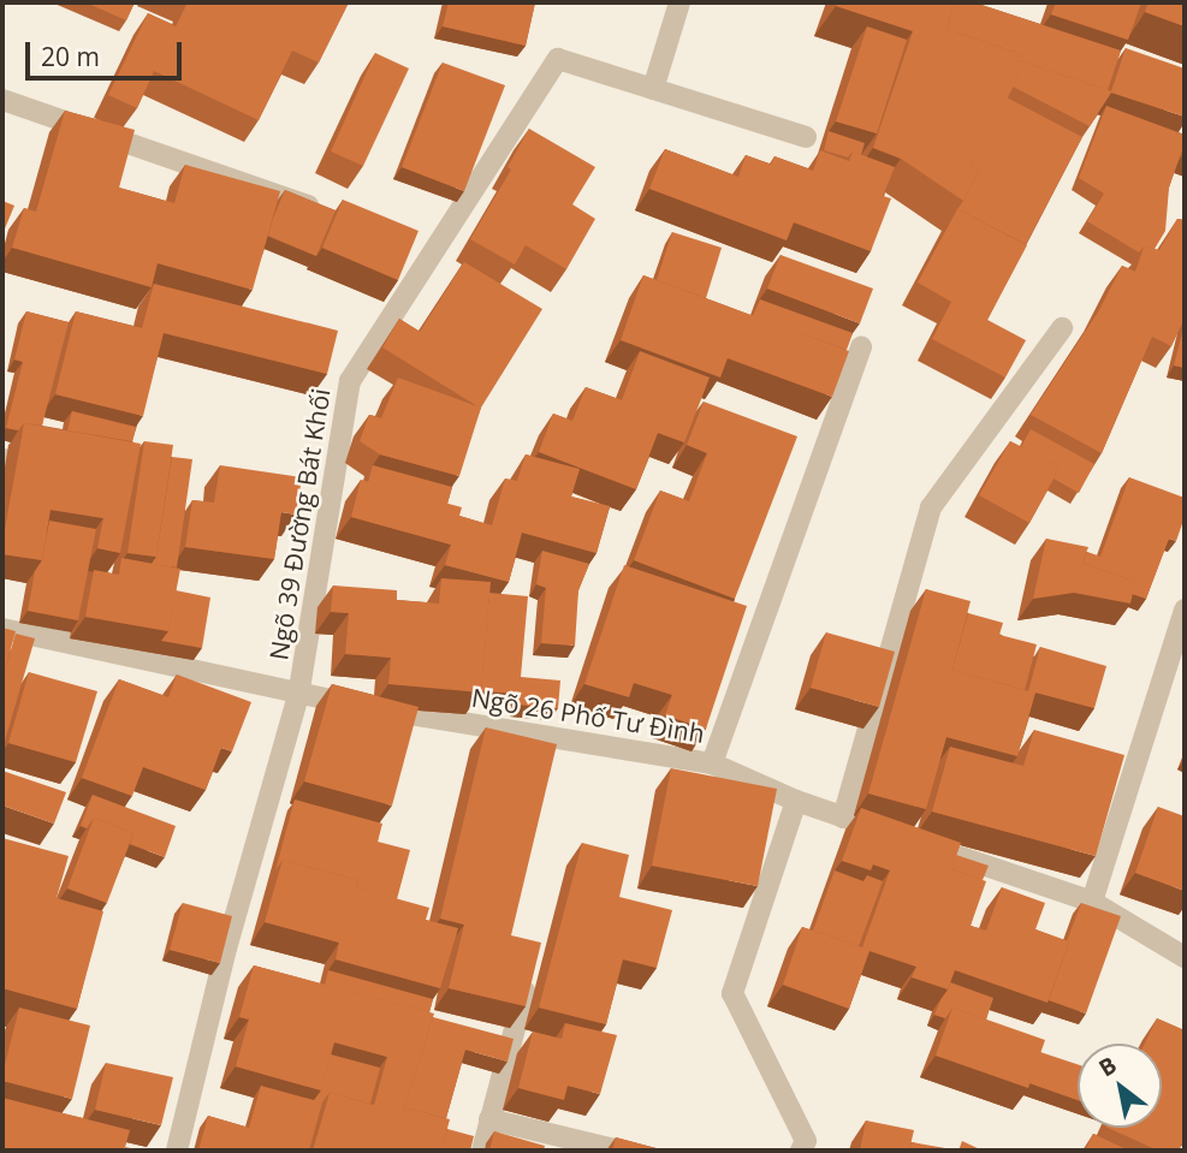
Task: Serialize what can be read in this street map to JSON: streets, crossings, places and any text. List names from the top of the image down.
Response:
{
  "streets": {
    "street": ["Ngõ 39 Đường Bát Khối", "Ngõ 26 Phố Tư Đình"]
  },
  "crossings": [
    ["Ngõ 39 Đường Bát Khối", "Ngõ 26 Phố Tư Đình"]
  ],
  "scale_bar": "20 m",
  "north": "top left"
}
